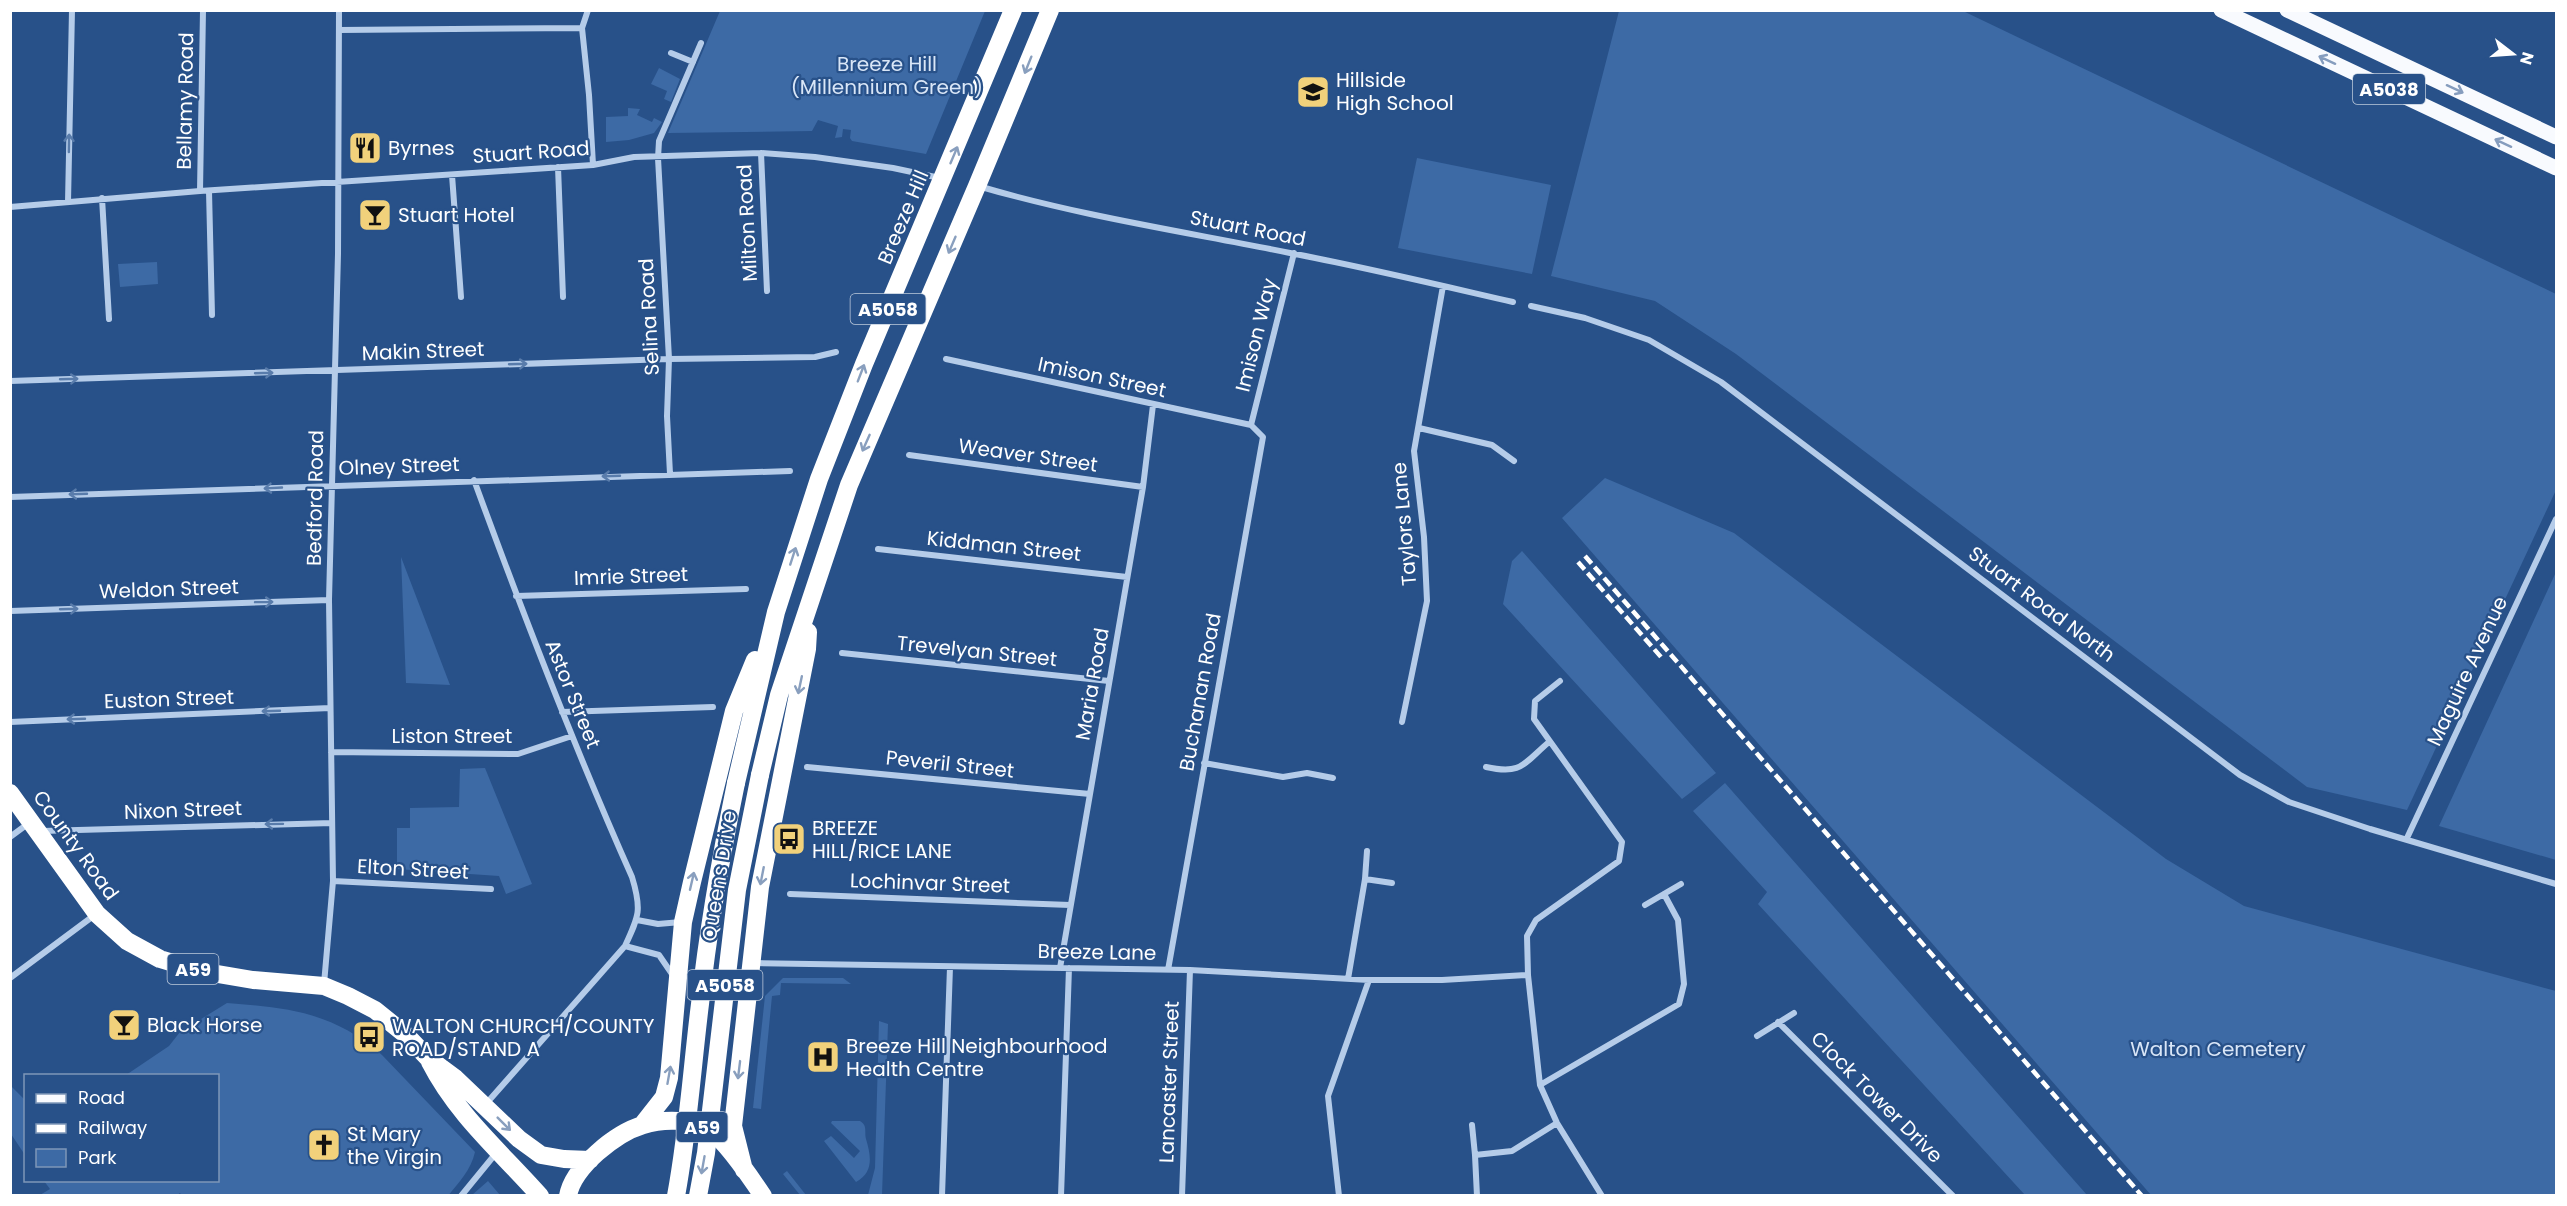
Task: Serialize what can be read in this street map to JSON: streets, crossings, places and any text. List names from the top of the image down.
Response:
{
  "streets": {
    "highway": [
      "Breeze Hill",
      "A5058",
      "County Road",
      "Queens Drive",
      "A59"
    ],
    "main road": ["A5038"],
    "street": [
      "Bellamy Road",
      "Stuart Road",
      "Milton Road",
      "Selina Road",
      "Imison Way",
      "Makin Street",
      "Imison Street",
      "Weaver Street",
      "Olney Street",
      "Bedford Road",
      "Taylors Lane",
      "Kiddman Street",
      "Imrie Street",
      "Weldon Street",
      "Stuart Road North",
      "Trevelyan Street",
      "Maguire Avenue",
      "Maria Road",
      "Buchanan Road",
      "Astor Street",
      "Euston Street",
      "Liston Street",
      "Peveril Street",
      "Nixon Street",
      "Elton Street",
      "Lochinvar Street",
      "Breeze Lane",
      "Lancaster Street",
      "Clock Tower Drive"
    ]
  },
  "crossings": [
    ["Bellamy Road", "Stuart Road"],
    ["Stuart Road", "Breeze Hill"],
    ["Stuart Road", "Milton Road"],
    ["Stuart Road", "A5058"],
    ["Stuart Road", "Selina Road"],
    ["Stuart Road", "Imison Way"],
    ["Stuart Road", "Bedford Road"],
    ["Stuart Road", "Taylors Lane"],
    ["Breeze Hill", "Queens Drive"],
    ["A5058", "Queens Drive"],
    ["Selina Road", "Makin Street"],
    ["Selina Road", "Olney Street"],
    ["Imison Way", "Imison Street"],
    ["Imison Way", "Buchanan Road"],
    ["Makin Street", "Bedford Road"],
    ["Imison Street", "Maria Road"],
    ["Imison Street", "Buchanan Road"],
    ["Weaver Street", "Maria Road"],
    ["Olney Street", "Bedford Road"],
    ["Olney Street", "Astor Street"],
    ["Bedford Road", "Weldon Street"],
    ["Bedford Road", "Euston Street"],
    ["Bedford Road", "Liston Street"],
    ["Bedford Road", "Nixon Street"],
    ["Bedford Road", "County Road"],
    ["Bedford Road", "Elton Street"],
    ["Kiddman Street", "Maria Road"],
    ["Imrie Street", "Astor Street"],
    ["Stuart Road North", "Maguire Avenue"],
    ["Trevelyan Street", "Maria Road"],
    ["Maria Road", "Peveril Street"],
    ["Maria Road", "Lochinvar Street"],
    ["Maria Road", "Breeze Lane"],
    ["Buchanan Road", "Breeze Lane"],
    ["Astor Street", "Liston Street"],
    ["Nixon Street", "County Road"],
    ["County Road", "A59"],
    ["Breeze Lane", "Lancaster Street"]
  ],
  "one_way": [
    "Makin Street",
    "Olney Street",
    "Weldon Street",
    "Euston Street",
    "Nixon Street"
  ],
  "parks": ["Breeze Hill (Millennium Green)", "Walton Cemetery"],
  "places": {
    "school or university": ["Hillside High School"],
    "restaurant": ["Byrnes"],
    "bar": ["Stuart Hotel", "Black Horse"],
    "bus stop": ["BREEZE HILL/RICE LANE", "WALTON CHURCH/COUNTY ROAD/STAND A"],
    "hospital": ["Breeze Hill Neighbourhood Health Centre"],
    "church": ["St Mary the Virgin"]
  },
  "legend": ["Road", "Railway", "Park"],
  "north": "right"
}
